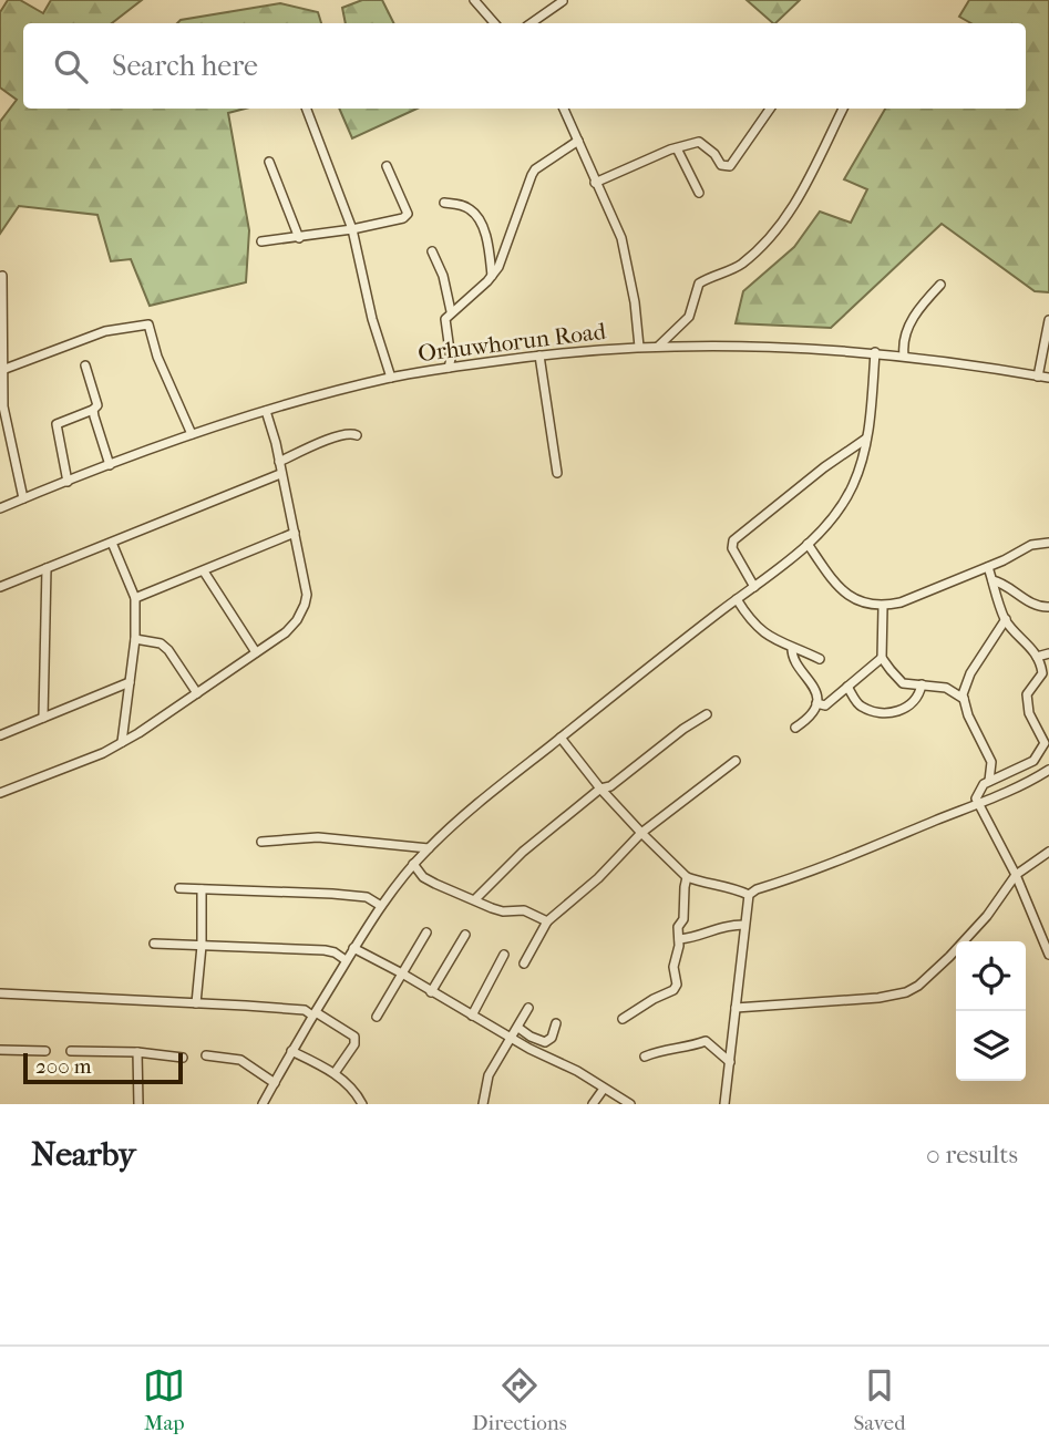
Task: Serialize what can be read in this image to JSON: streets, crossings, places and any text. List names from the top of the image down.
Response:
{
  "streets": {
    "street": ["Orhuwhorun Road"]
  },
  "scale_bar": "200 m",
  "page": {
    "search": "Search here",
    "scale": "200 m",
    "heading": ["Nearby", "0 results"],
    "nav": ["Map", "Directions", "Saved"]
  }
}
